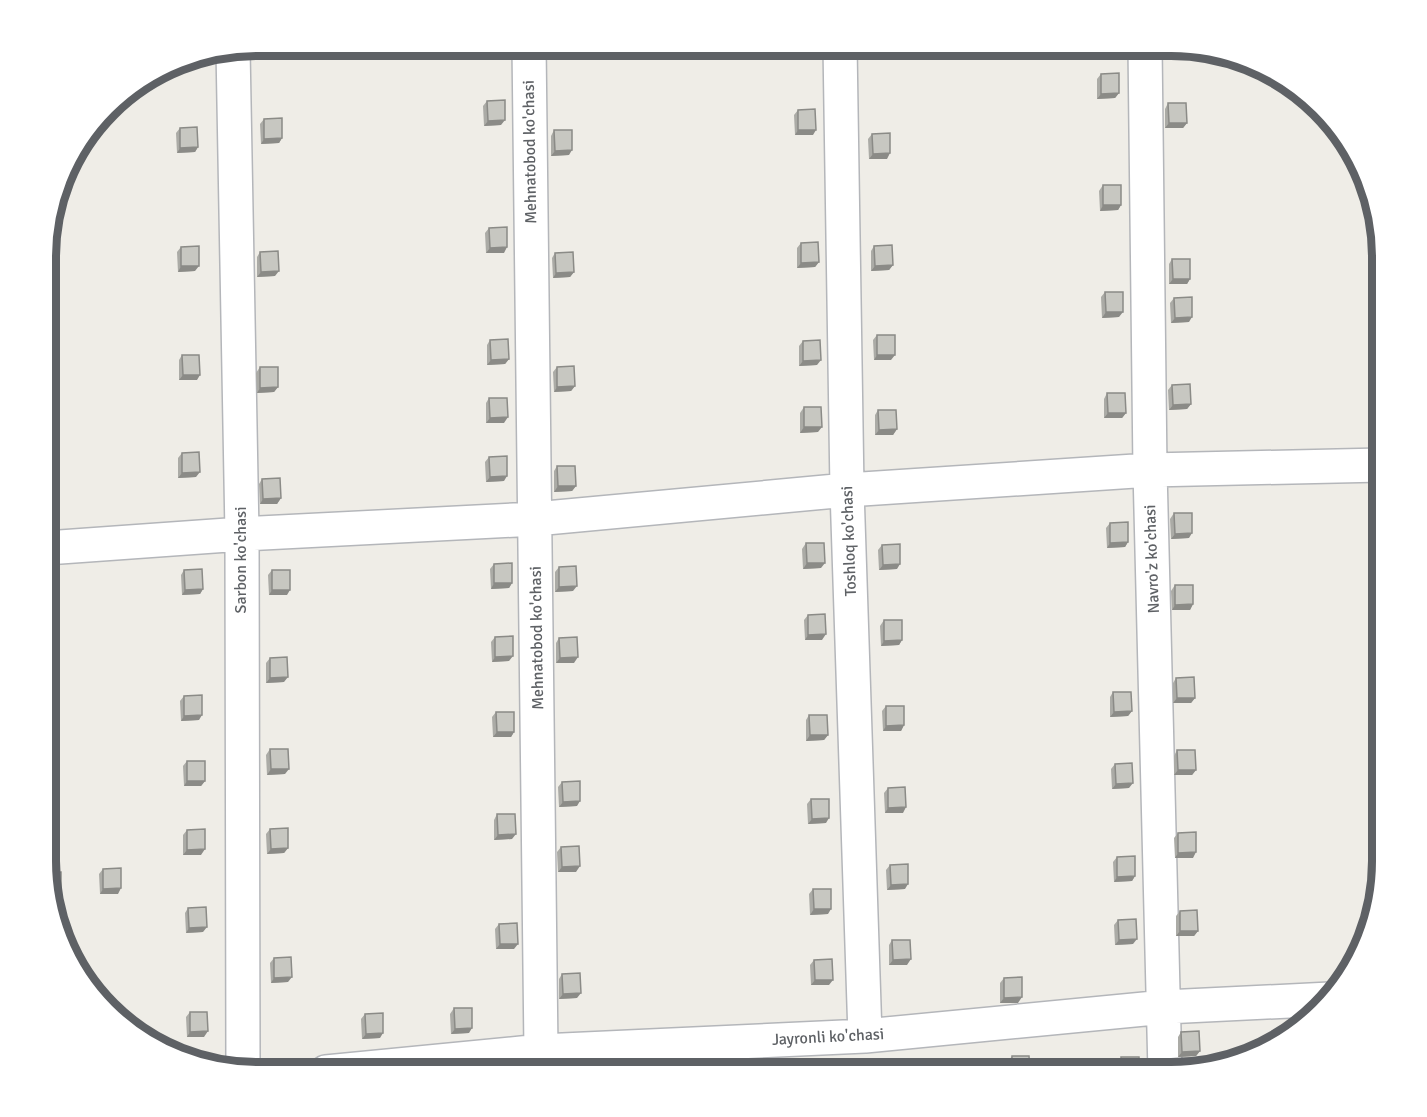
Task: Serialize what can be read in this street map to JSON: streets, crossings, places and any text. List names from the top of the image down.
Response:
{
  "streets": {
    "street": [
      "Mehnatobod ko'chasi",
      "Toshloq ko'chasi",
      "Navro'z ko'chasi",
      "Sarbon ko'chasi",
      "Jayronli ko'chasi"
    ]
  },
  "crossings": [
    ["Mehnatobod ko'chasi", "Jayronli ko'chasi"],
    ["Toshloq ko'chasi", "Jayronli ko'chasi"],
    ["Navro'z ko'chasi", "Jayronli ko'chasi"]
  ]
}
